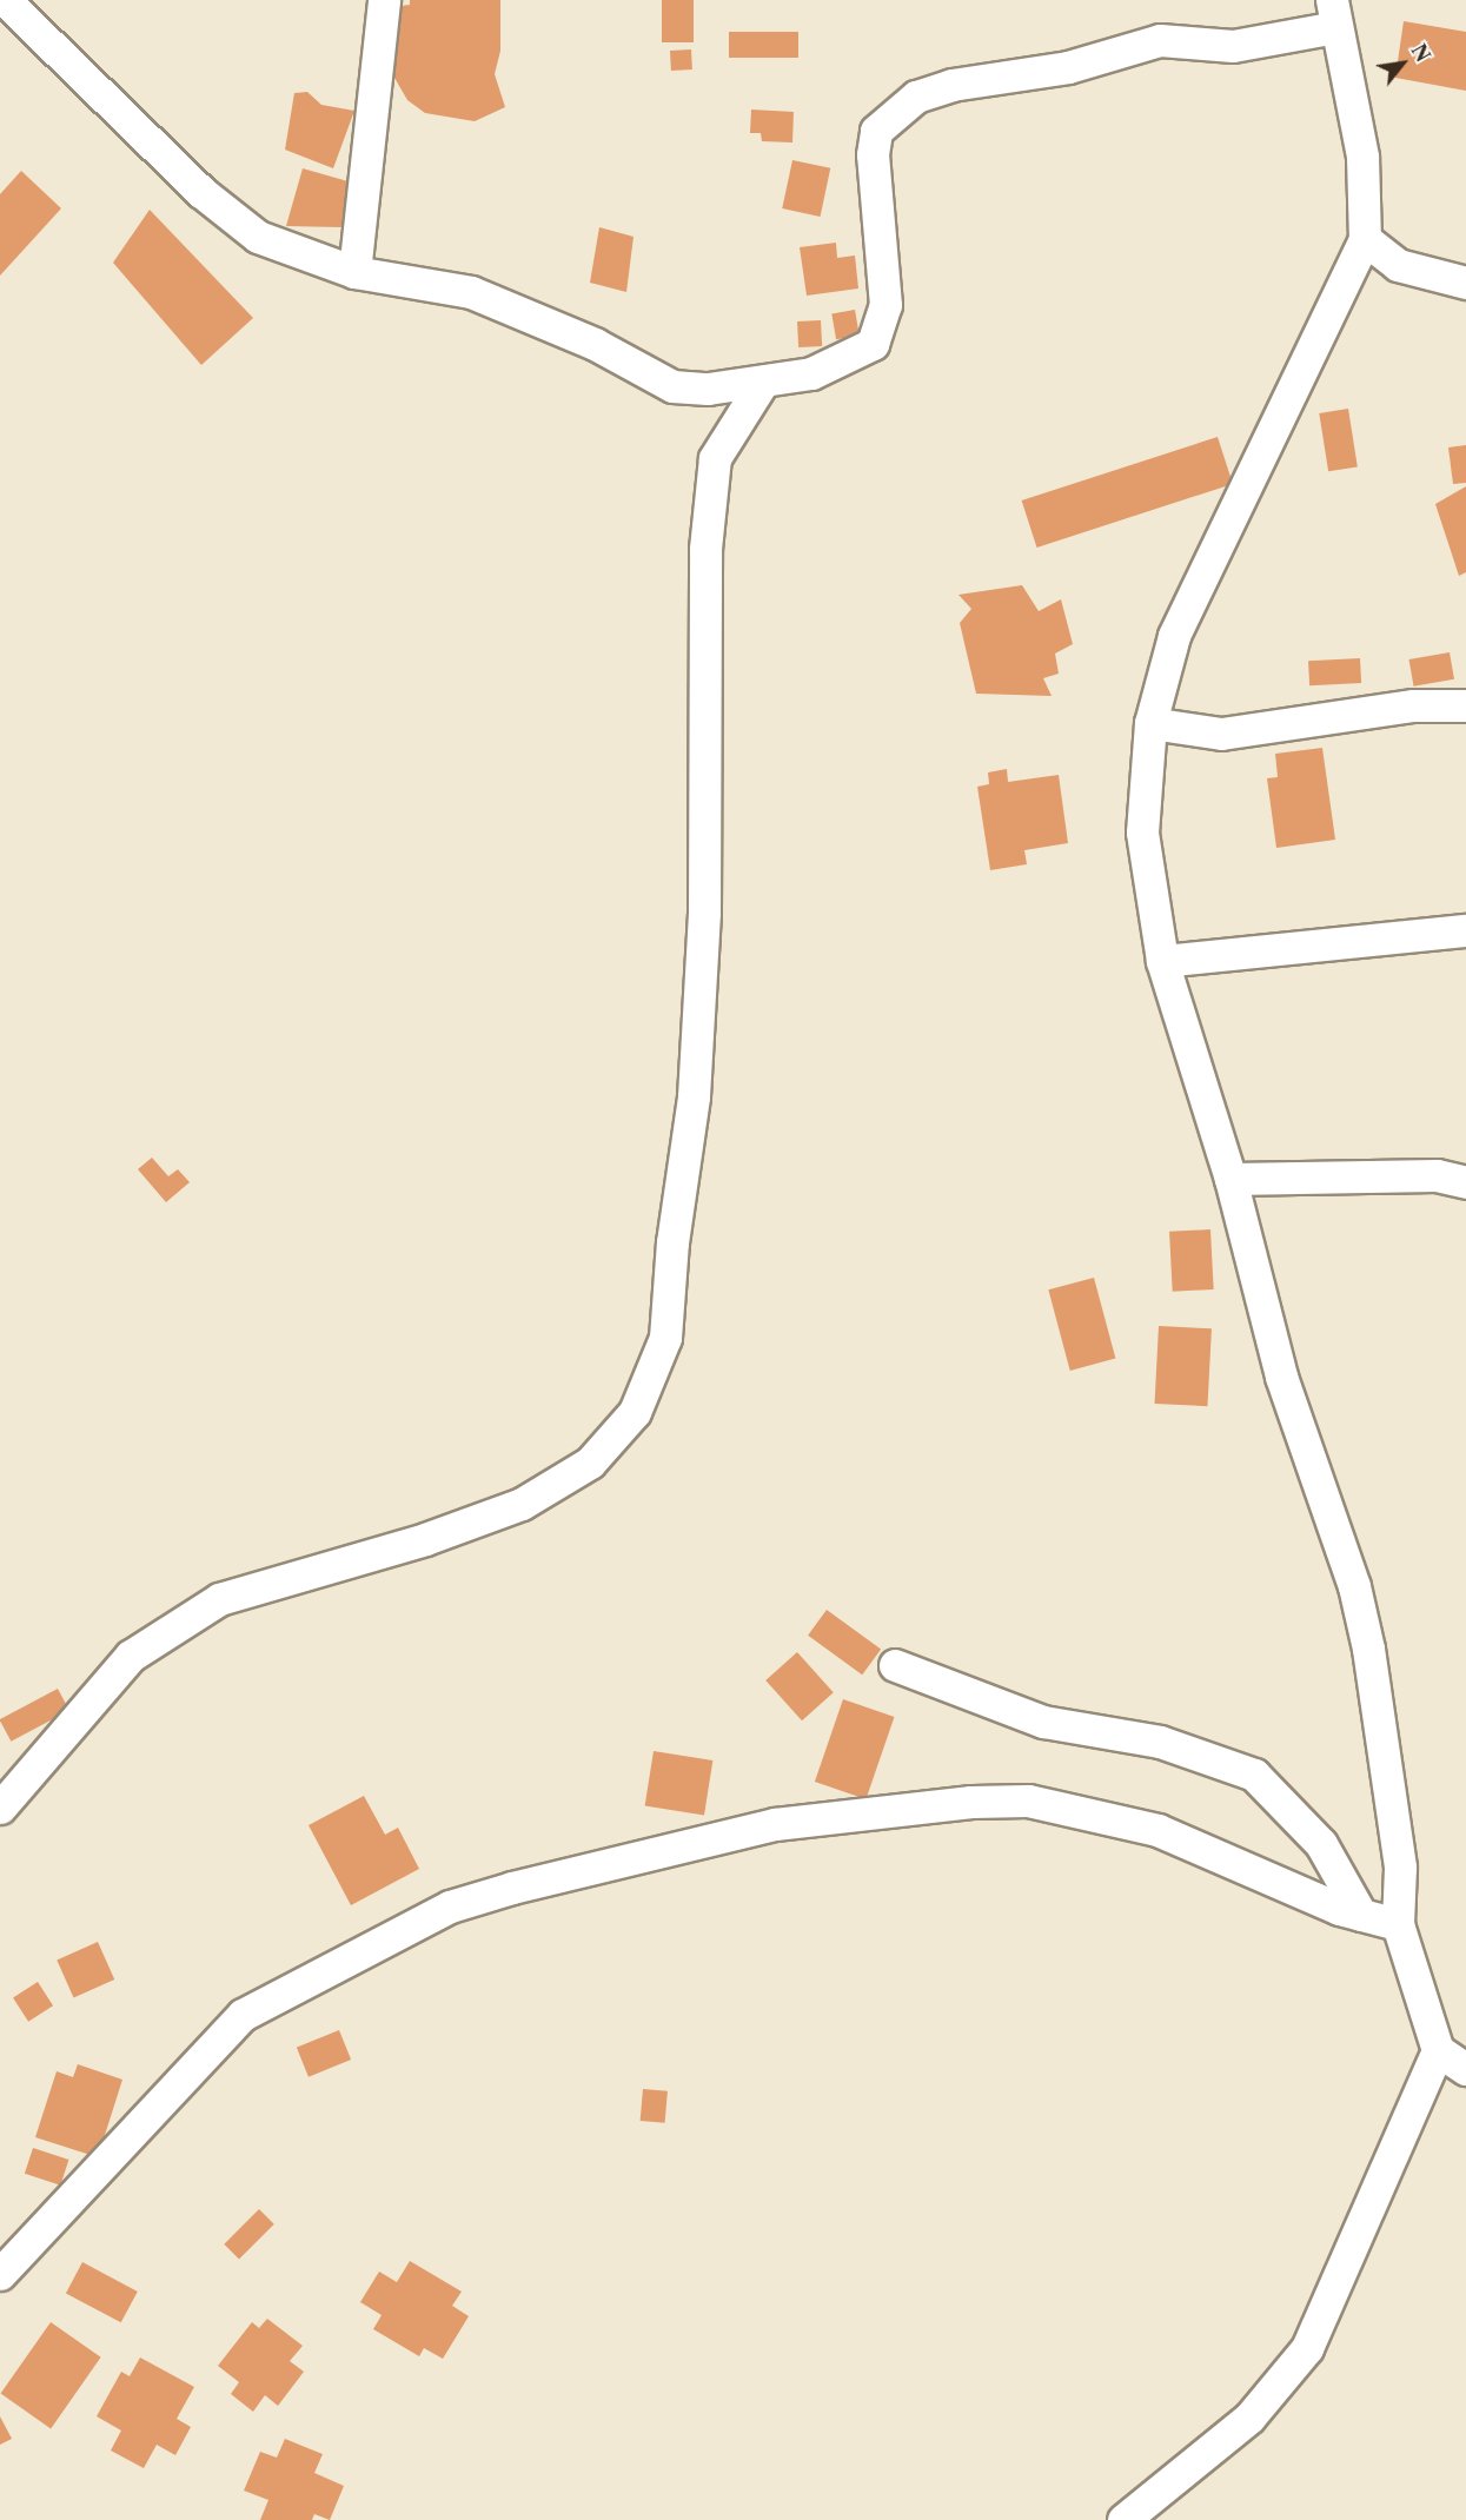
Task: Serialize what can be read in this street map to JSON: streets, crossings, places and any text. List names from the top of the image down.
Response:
{
  "north": "top right"
}
